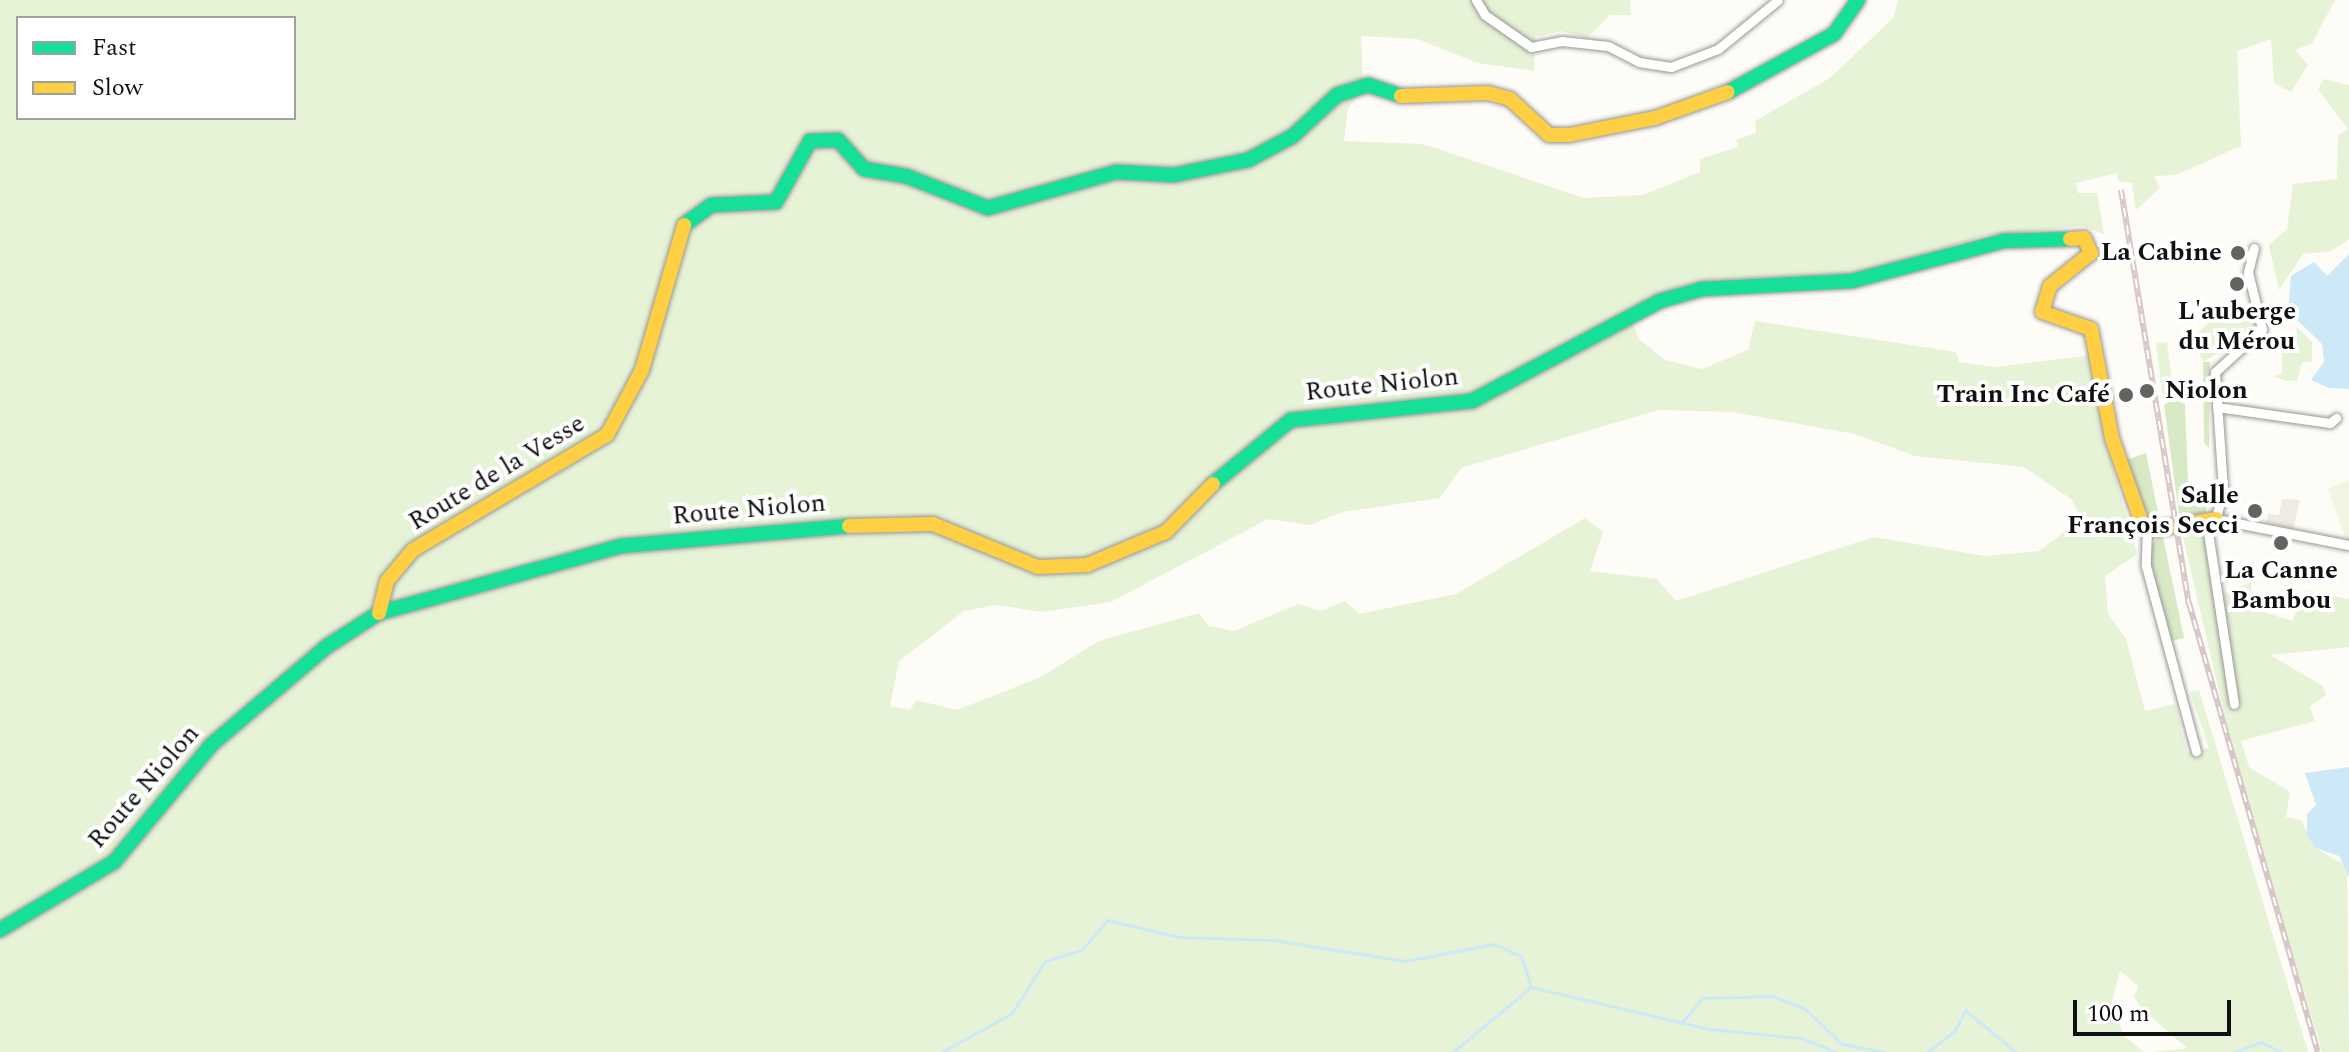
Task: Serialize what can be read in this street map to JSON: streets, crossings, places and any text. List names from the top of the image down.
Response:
{
  "streets": {
    "street": ["Route Niolon", "Route de la Vesse"]
  },
  "crossings": [
    ["Route Niolon", "Route de la Vesse"]
  ],
  "places": [
    "La Cabine",
    "L'auberge du Mérou",
    "Niolon",
    "Train Inc Café",
    "Salle François Secci",
    "La Canne Bambou"
  ],
  "legend": ["Fast", "Slow"],
  "scale_bar": "100 m"
}
